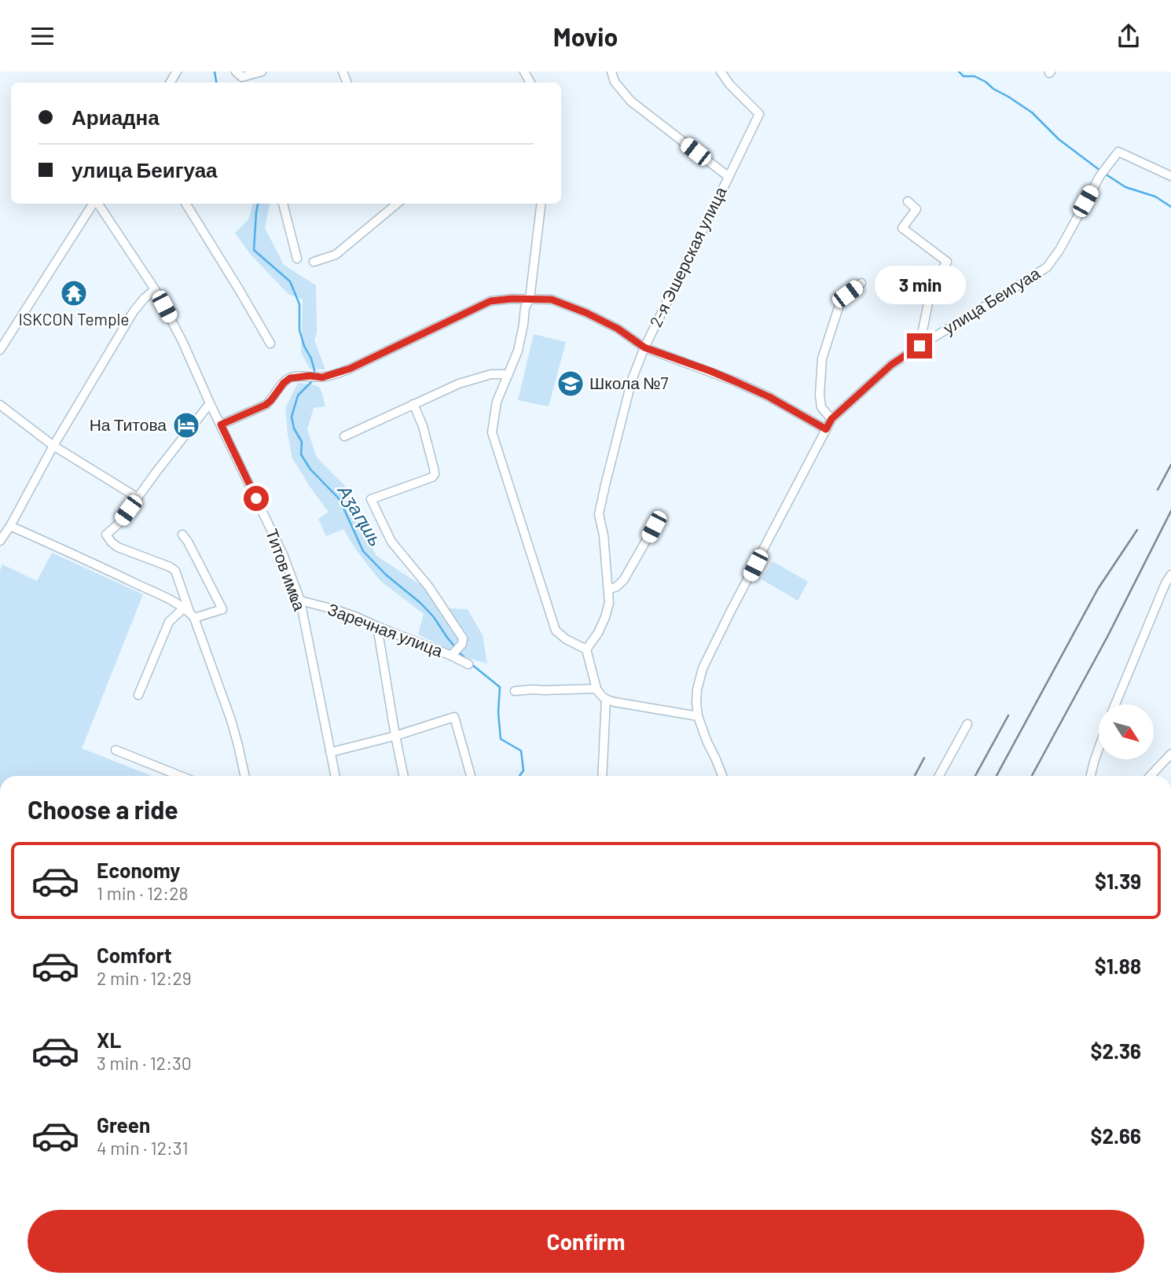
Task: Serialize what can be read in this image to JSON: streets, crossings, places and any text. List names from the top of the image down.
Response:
{
  "streets": {
    "street": [
      "2-я Эшерская улица",
      "улица Беигуаа",
      "Титов имҩа",
      "Заречная улица"
    ]
  },
  "crossings": [
    ["Титов имҩа", "Заречная улица"]
  ],
  "water": ["Аӡаԥшь"],
  "places": {
    "temple": ["ISKCON Temple"],
    "school or university": ["Школа №7"],
    "hotel": ["На Титова"]
  },
  "north": "bottom right",
  "page": {
    "header": "Movio",
    "banner": ["Ариадна", "улица Беигуаа"],
    "bubble": "3 min",
    "heading": "Choose a ride",
    "list": [
      {
        "name": "Economy",
        "note": "1 min · 12:28",
        "value": "$1.39"
      },
      {
        "name": "Comfort",
        "note": "2 min · 12:29",
        "value": "$1.88"
      },
      {
        "name": "XL",
        "note": "3 min · 12:30",
        "value": "$2.36"
      },
      {
        "name": "Green",
        "note": "4 min · 12:31",
        "value": "$2.66"
      }
    ],
    "buttons": "Confirm"
  }
}
